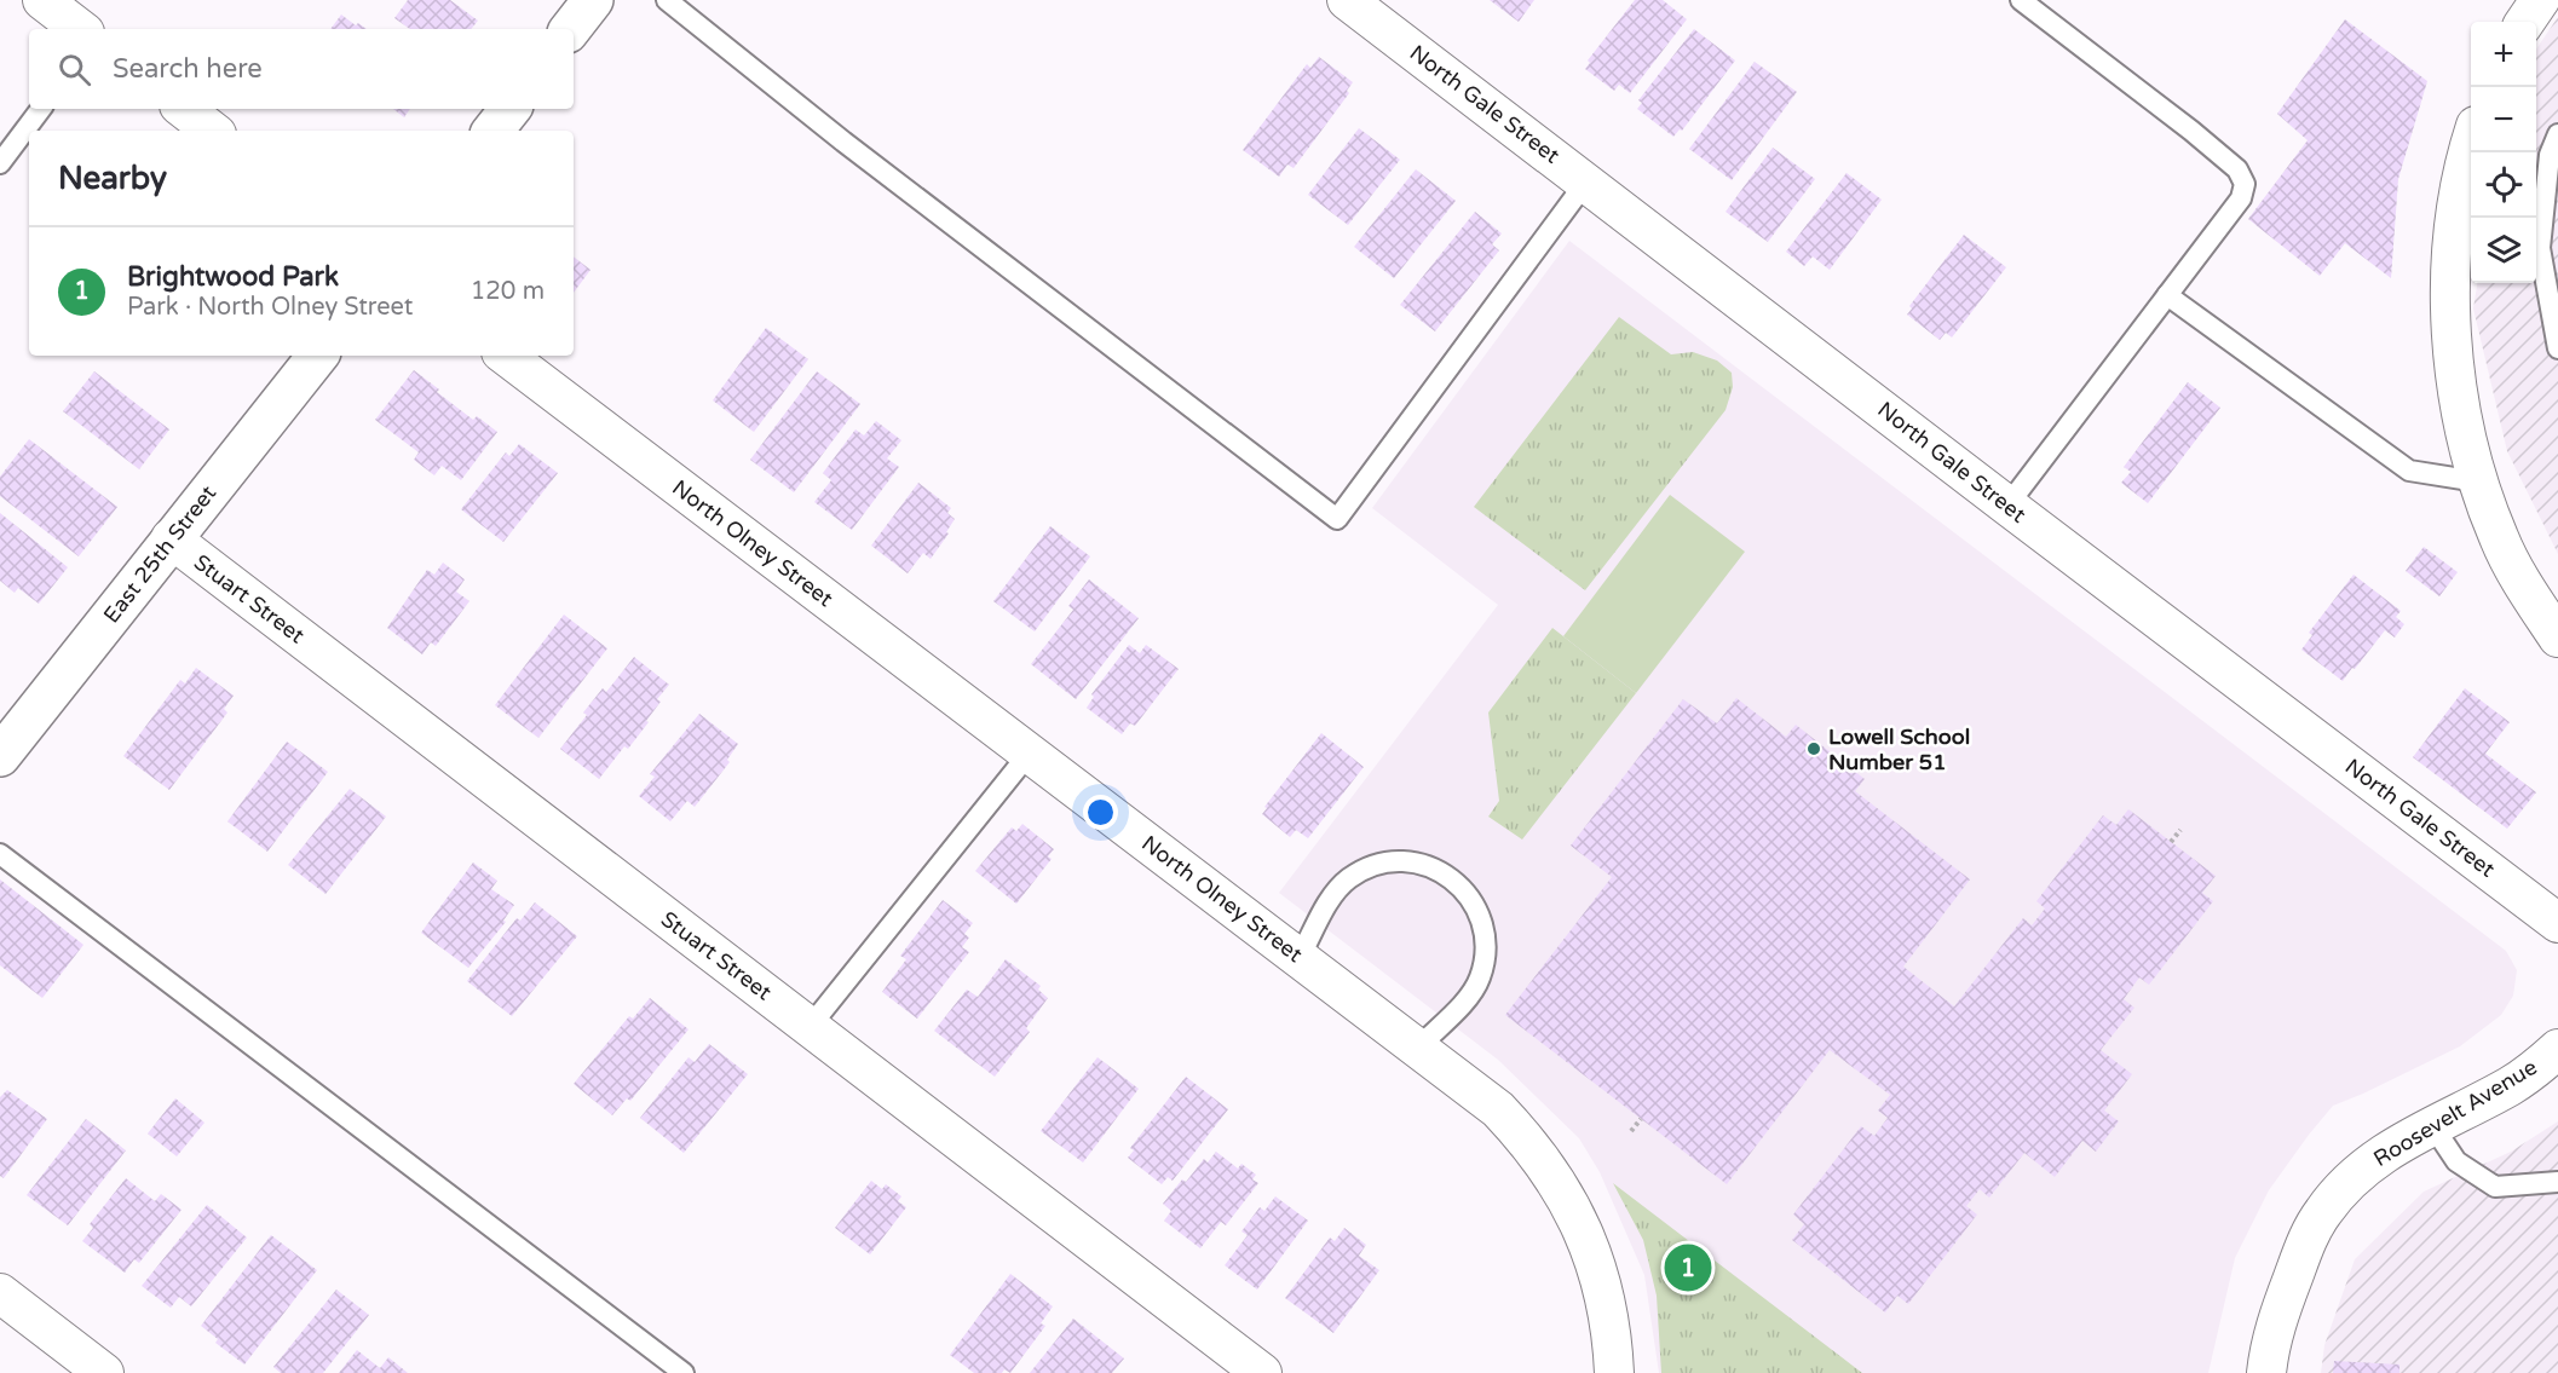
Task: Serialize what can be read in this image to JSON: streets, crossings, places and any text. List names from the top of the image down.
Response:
{
  "streets": {
    "street": [
      "North Gale Street",
      "North Olney Street",
      "East 25th Street",
      "Stuart Street",
      "Roosevelt Avenue"
    ]
  },
  "crossings": [
    ["East 25th Street", "Stuart Street"]
  ],
  "places": ["Lowell School Number 51"],
  "page": {
    "map_buttons": ["+", "−"],
    "search": "Search here",
    "heading": "Nearby",
    "list": [
      {
        "mark": "1",
        "name": "Brightwood Park",
        "note": "Park · North Olney Street",
        "value": "120 m"
      }
    ],
    "pins": "1"
  }
}
